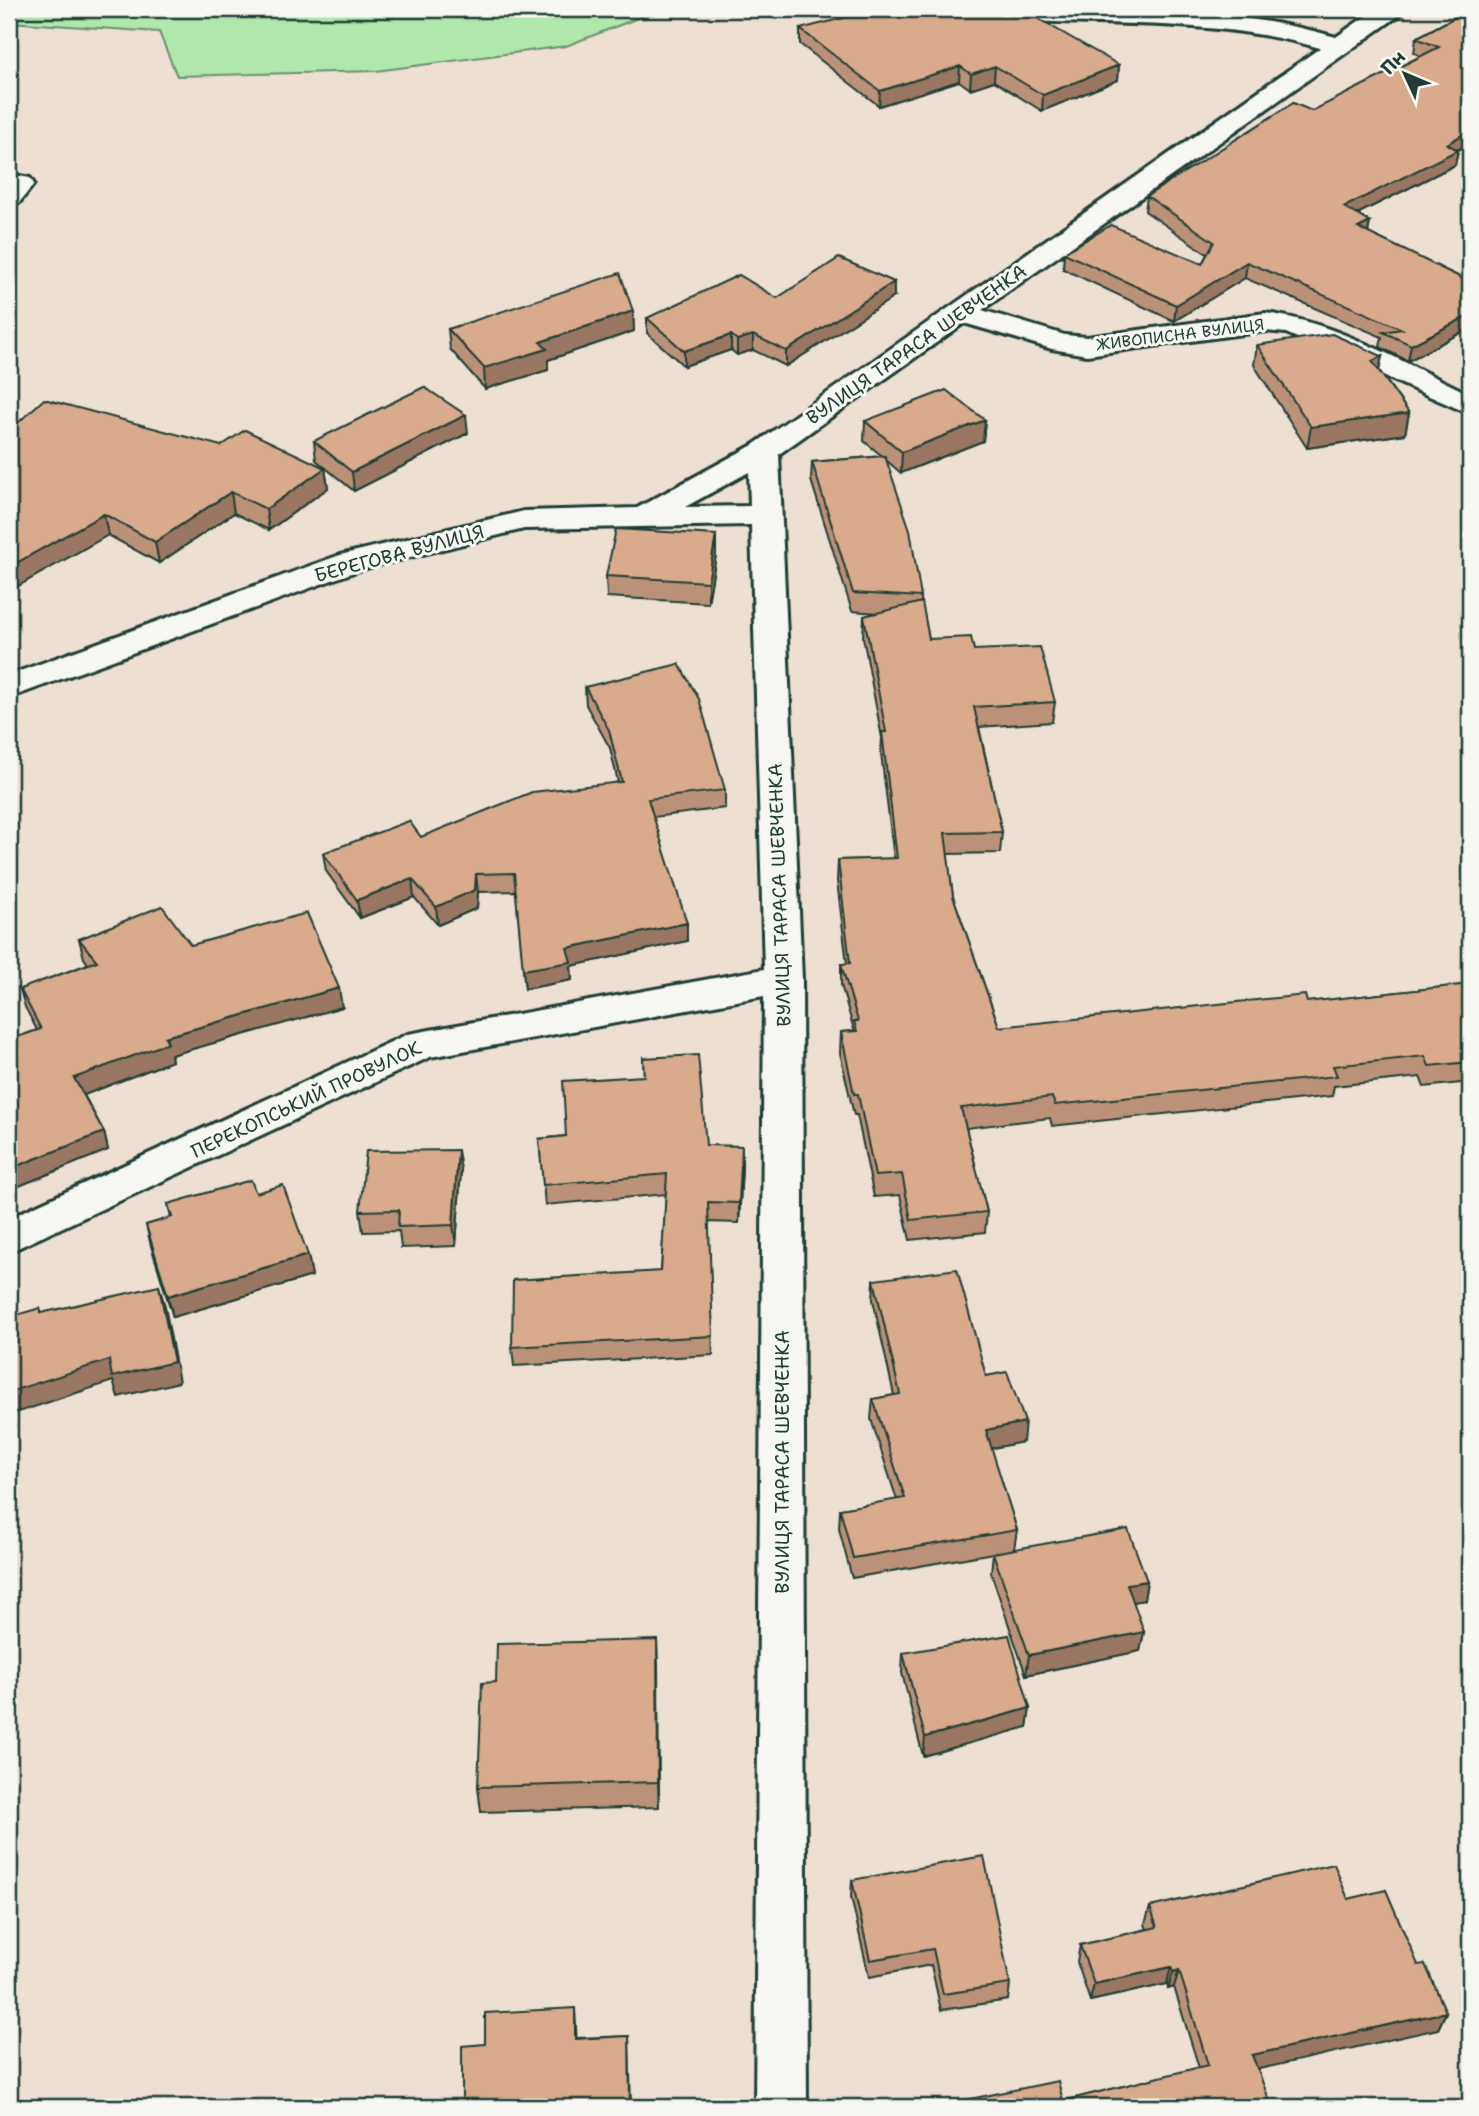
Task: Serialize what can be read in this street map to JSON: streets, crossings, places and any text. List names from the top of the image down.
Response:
{
  "streets": {
    "street": [
      "ЖИВОПИСНА ВУЛИЦЯ",
      "ВУЛИЦЯ ТАРАСА ШЕВЧЕНКА",
      "БЕРЕГОВА ВУЛИЦЯ",
      "ПЕРЕКОПСЬКИЙ ПРОВУЛОК"
    ]
  },
  "crossings": [
    ["ЖИВОПИСНА ВУЛИЦЯ", "ВУЛИЦЯ ТАРАСА ШЕВЧЕНКА"],
    ["ВУЛИЦЯ ТАРАСА ШЕВЧЕНКА", "БЕРЕГОВА ВУЛИЦЯ"],
    ["ВУЛИЦЯ ТАРАСА ШЕВЧЕНКА", "ПЕРЕКОПСЬКИЙ ПРОВУЛОК"]
  ],
  "north": "top left"
}
